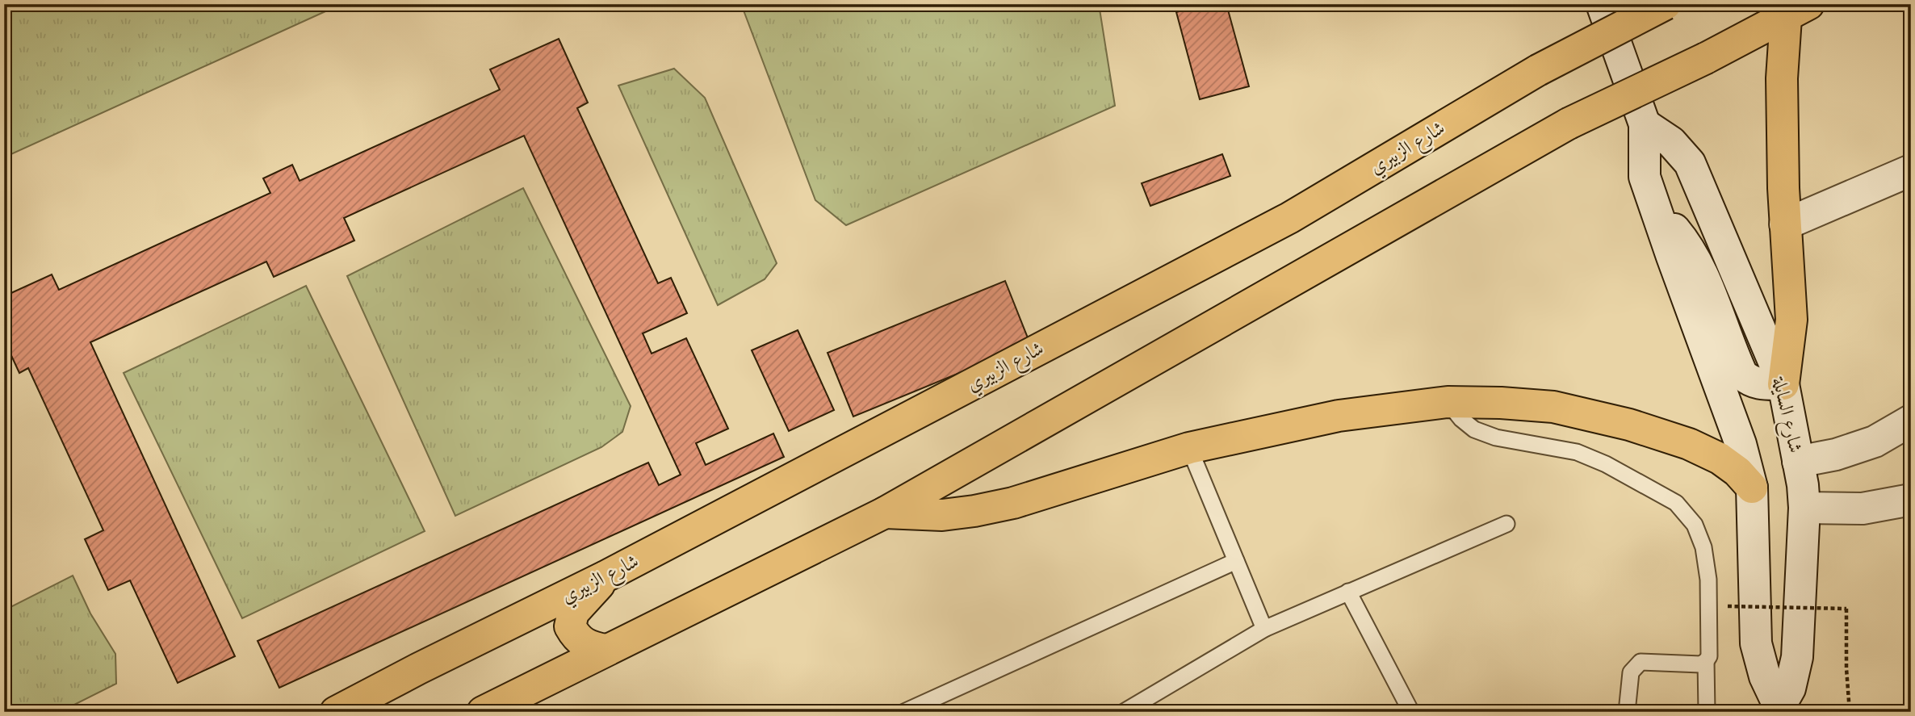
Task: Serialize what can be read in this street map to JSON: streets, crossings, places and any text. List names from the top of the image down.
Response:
{
  "streets": {
    "main road": ["شارع الزبيري", "شارع السايلة"]
  }
}
